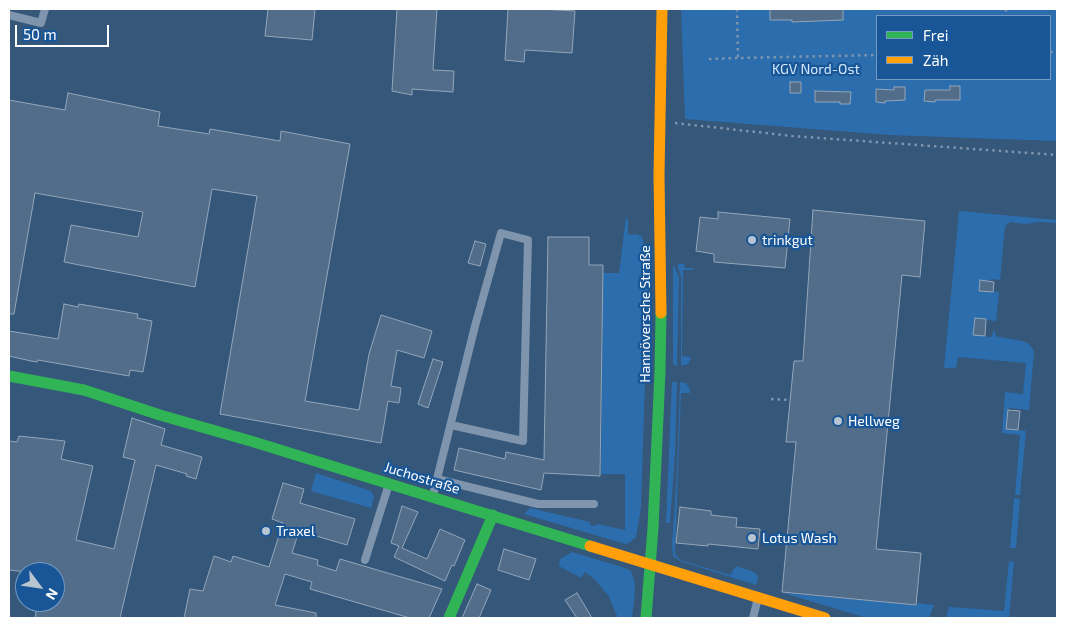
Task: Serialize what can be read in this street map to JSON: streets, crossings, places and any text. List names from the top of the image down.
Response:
{
  "streets": {
    "street": ["Hannöversche Straße", "Juchostraße"]
  },
  "crossings": [
    ["Hannöversche Straße", "Juchostraße"]
  ],
  "parks": ["KGV Nord-Ost"],
  "places": [
    "trinkgut",
    "Hellweg",
    "Traxel",
    "Lotus Wash"
  ],
  "legend": ["Frei", "Zäh"],
  "scale_bar": "50 m",
  "north": "bottom right"
}
